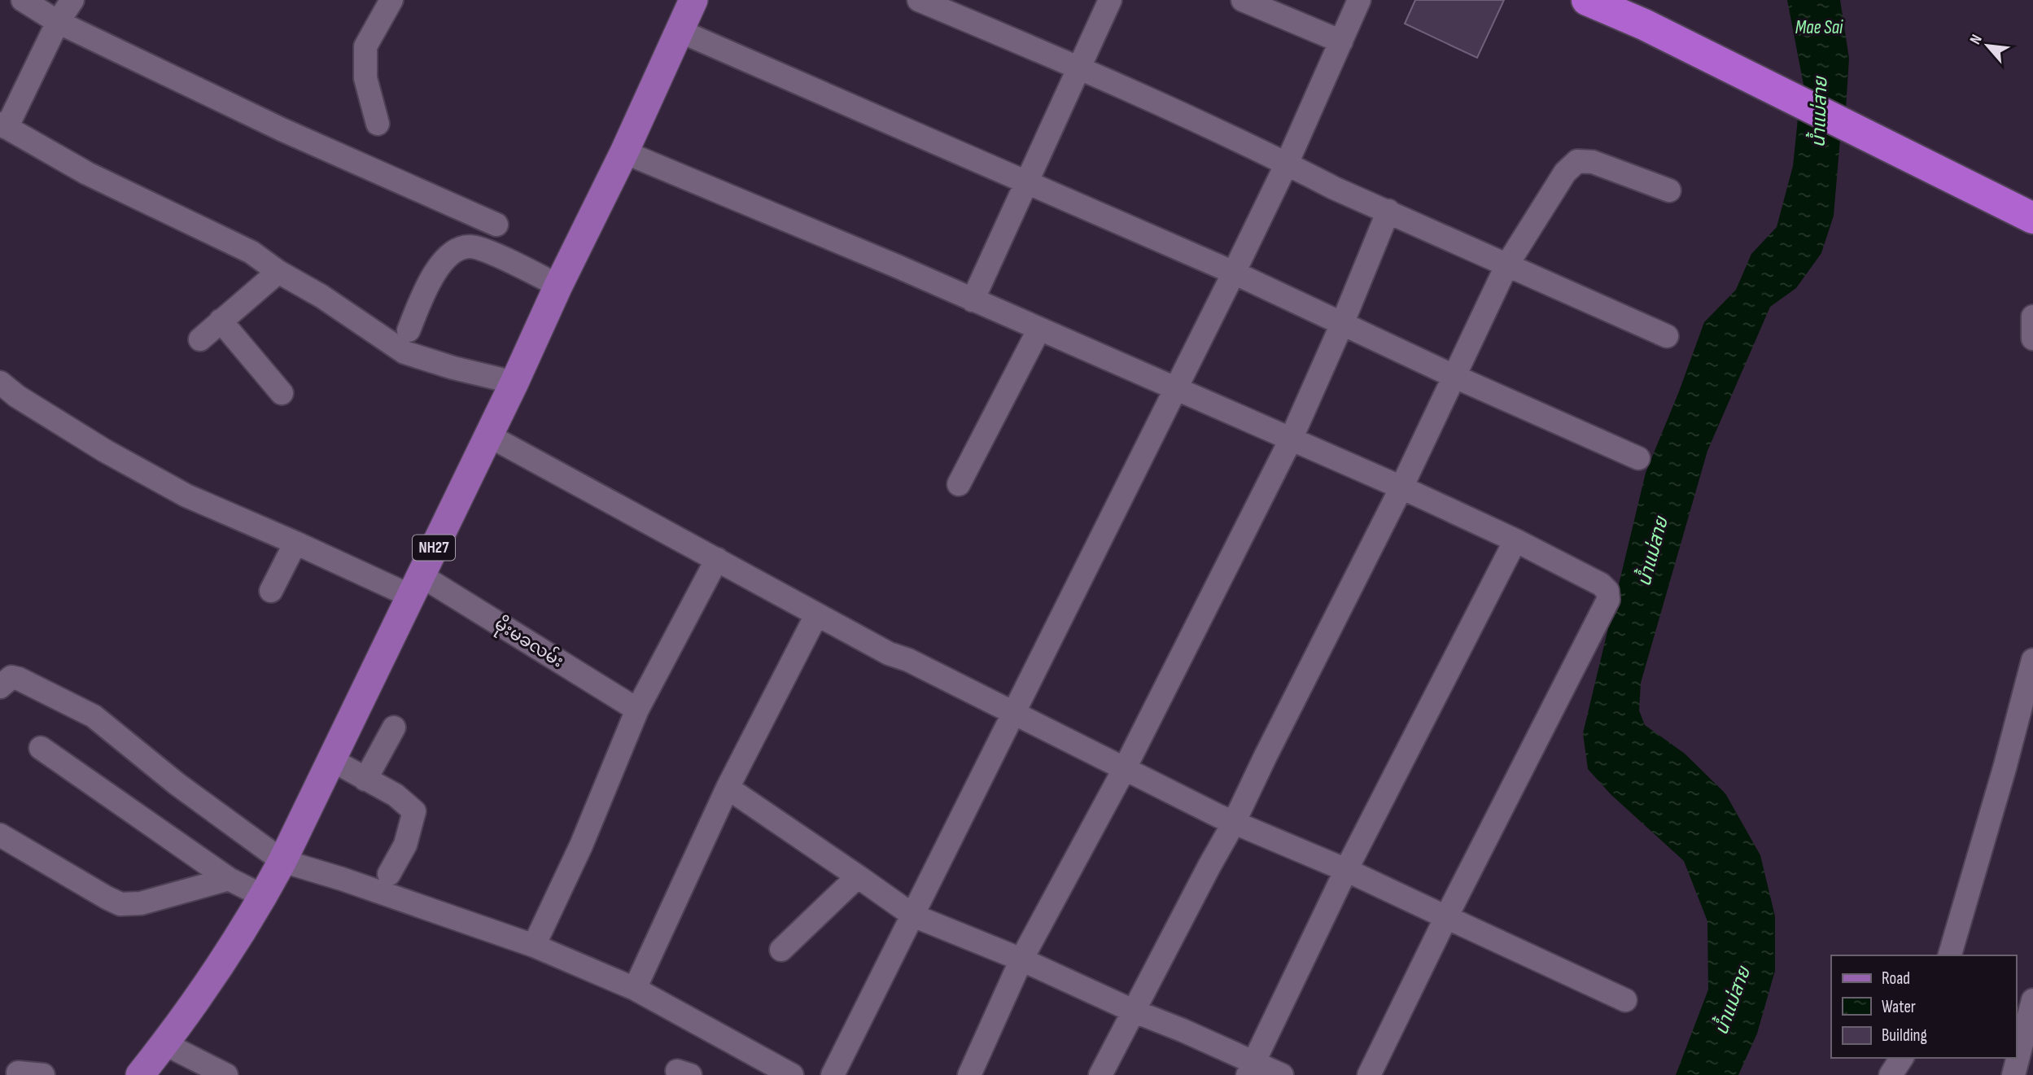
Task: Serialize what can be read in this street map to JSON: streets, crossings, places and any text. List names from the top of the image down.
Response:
{
  "streets": {
    "main road": ["NH27"],
    "street": ["မိုးမခလမ်း"]
  },
  "crossings": [
    ["NH27", "မိုးမခလမ်း"]
  ],
  "water": ["Mae Sai", "น้ำแม่สาย"],
  "legend": ["Road", "Water", "Building"],
  "north": "top left"
}
